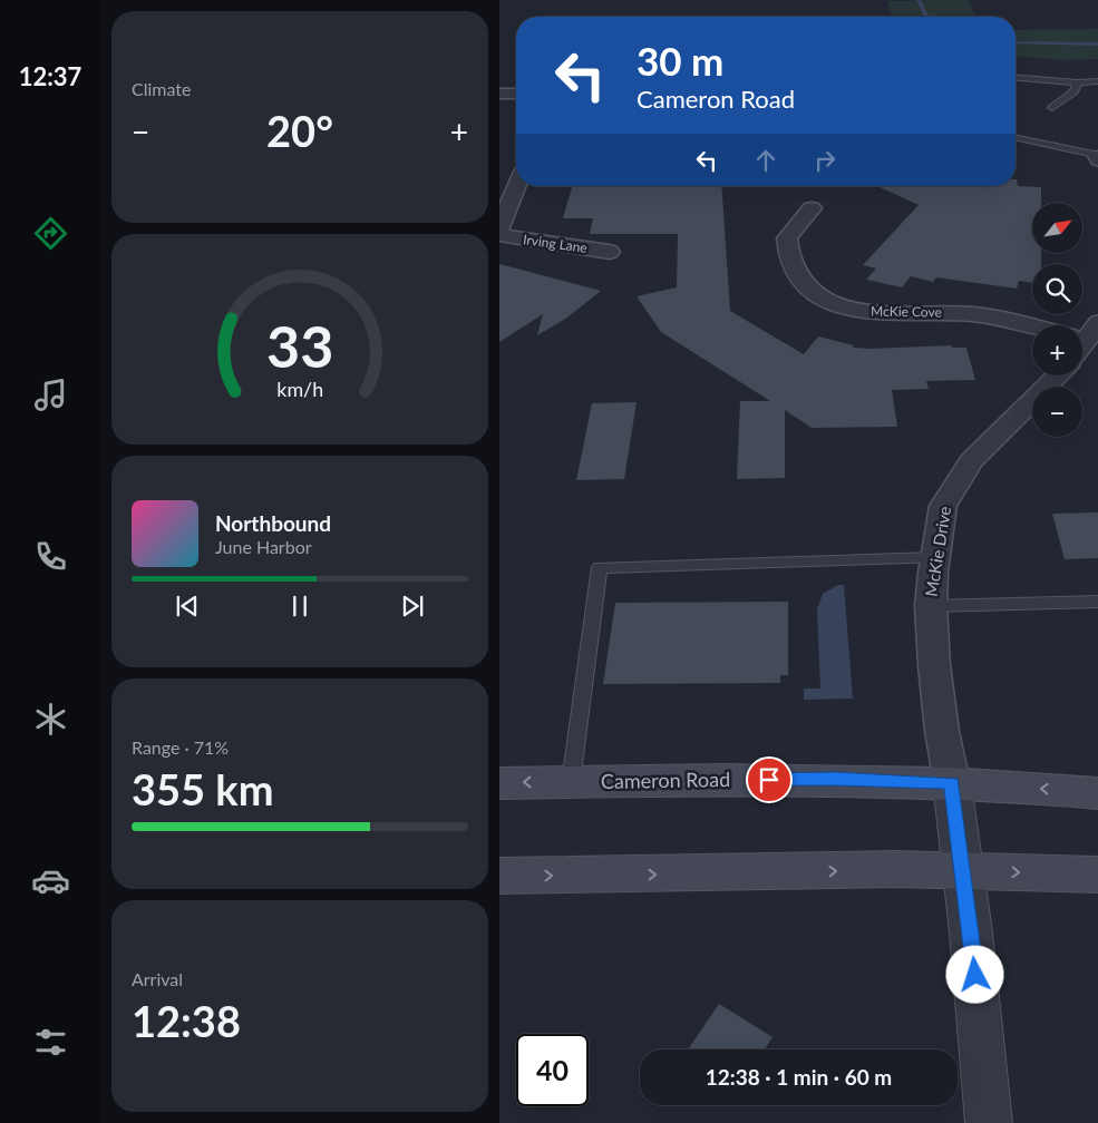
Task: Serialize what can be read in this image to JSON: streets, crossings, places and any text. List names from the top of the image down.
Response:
{
  "streets": {
    "main road": ["Cameron Road"],
    "street": ["Irving Lane", "McKie Cove", "McKie Drive"]
  },
  "crossings": [
    ["McKie Drive", "Cameron Road"]
  ],
  "north": "top right",
  "page": {
    "tabs": "12:37",
    "tile": [
      "Climate",
      ["Range · 71%", "355 km"],
      ["Arrival", "12:38"]
    ],
    "turn": ["30 m", "Cameron Road"],
    "heat": ["−", "20°", "+"],
    "map_buttons": ["+", "−"],
    "song": ["Northbound", "June Harbor"],
    "limit": "40",
    "trip": "12:38 · 1 min · 60 m",
    "gauge": ["33", "km/h"]
  }
}
